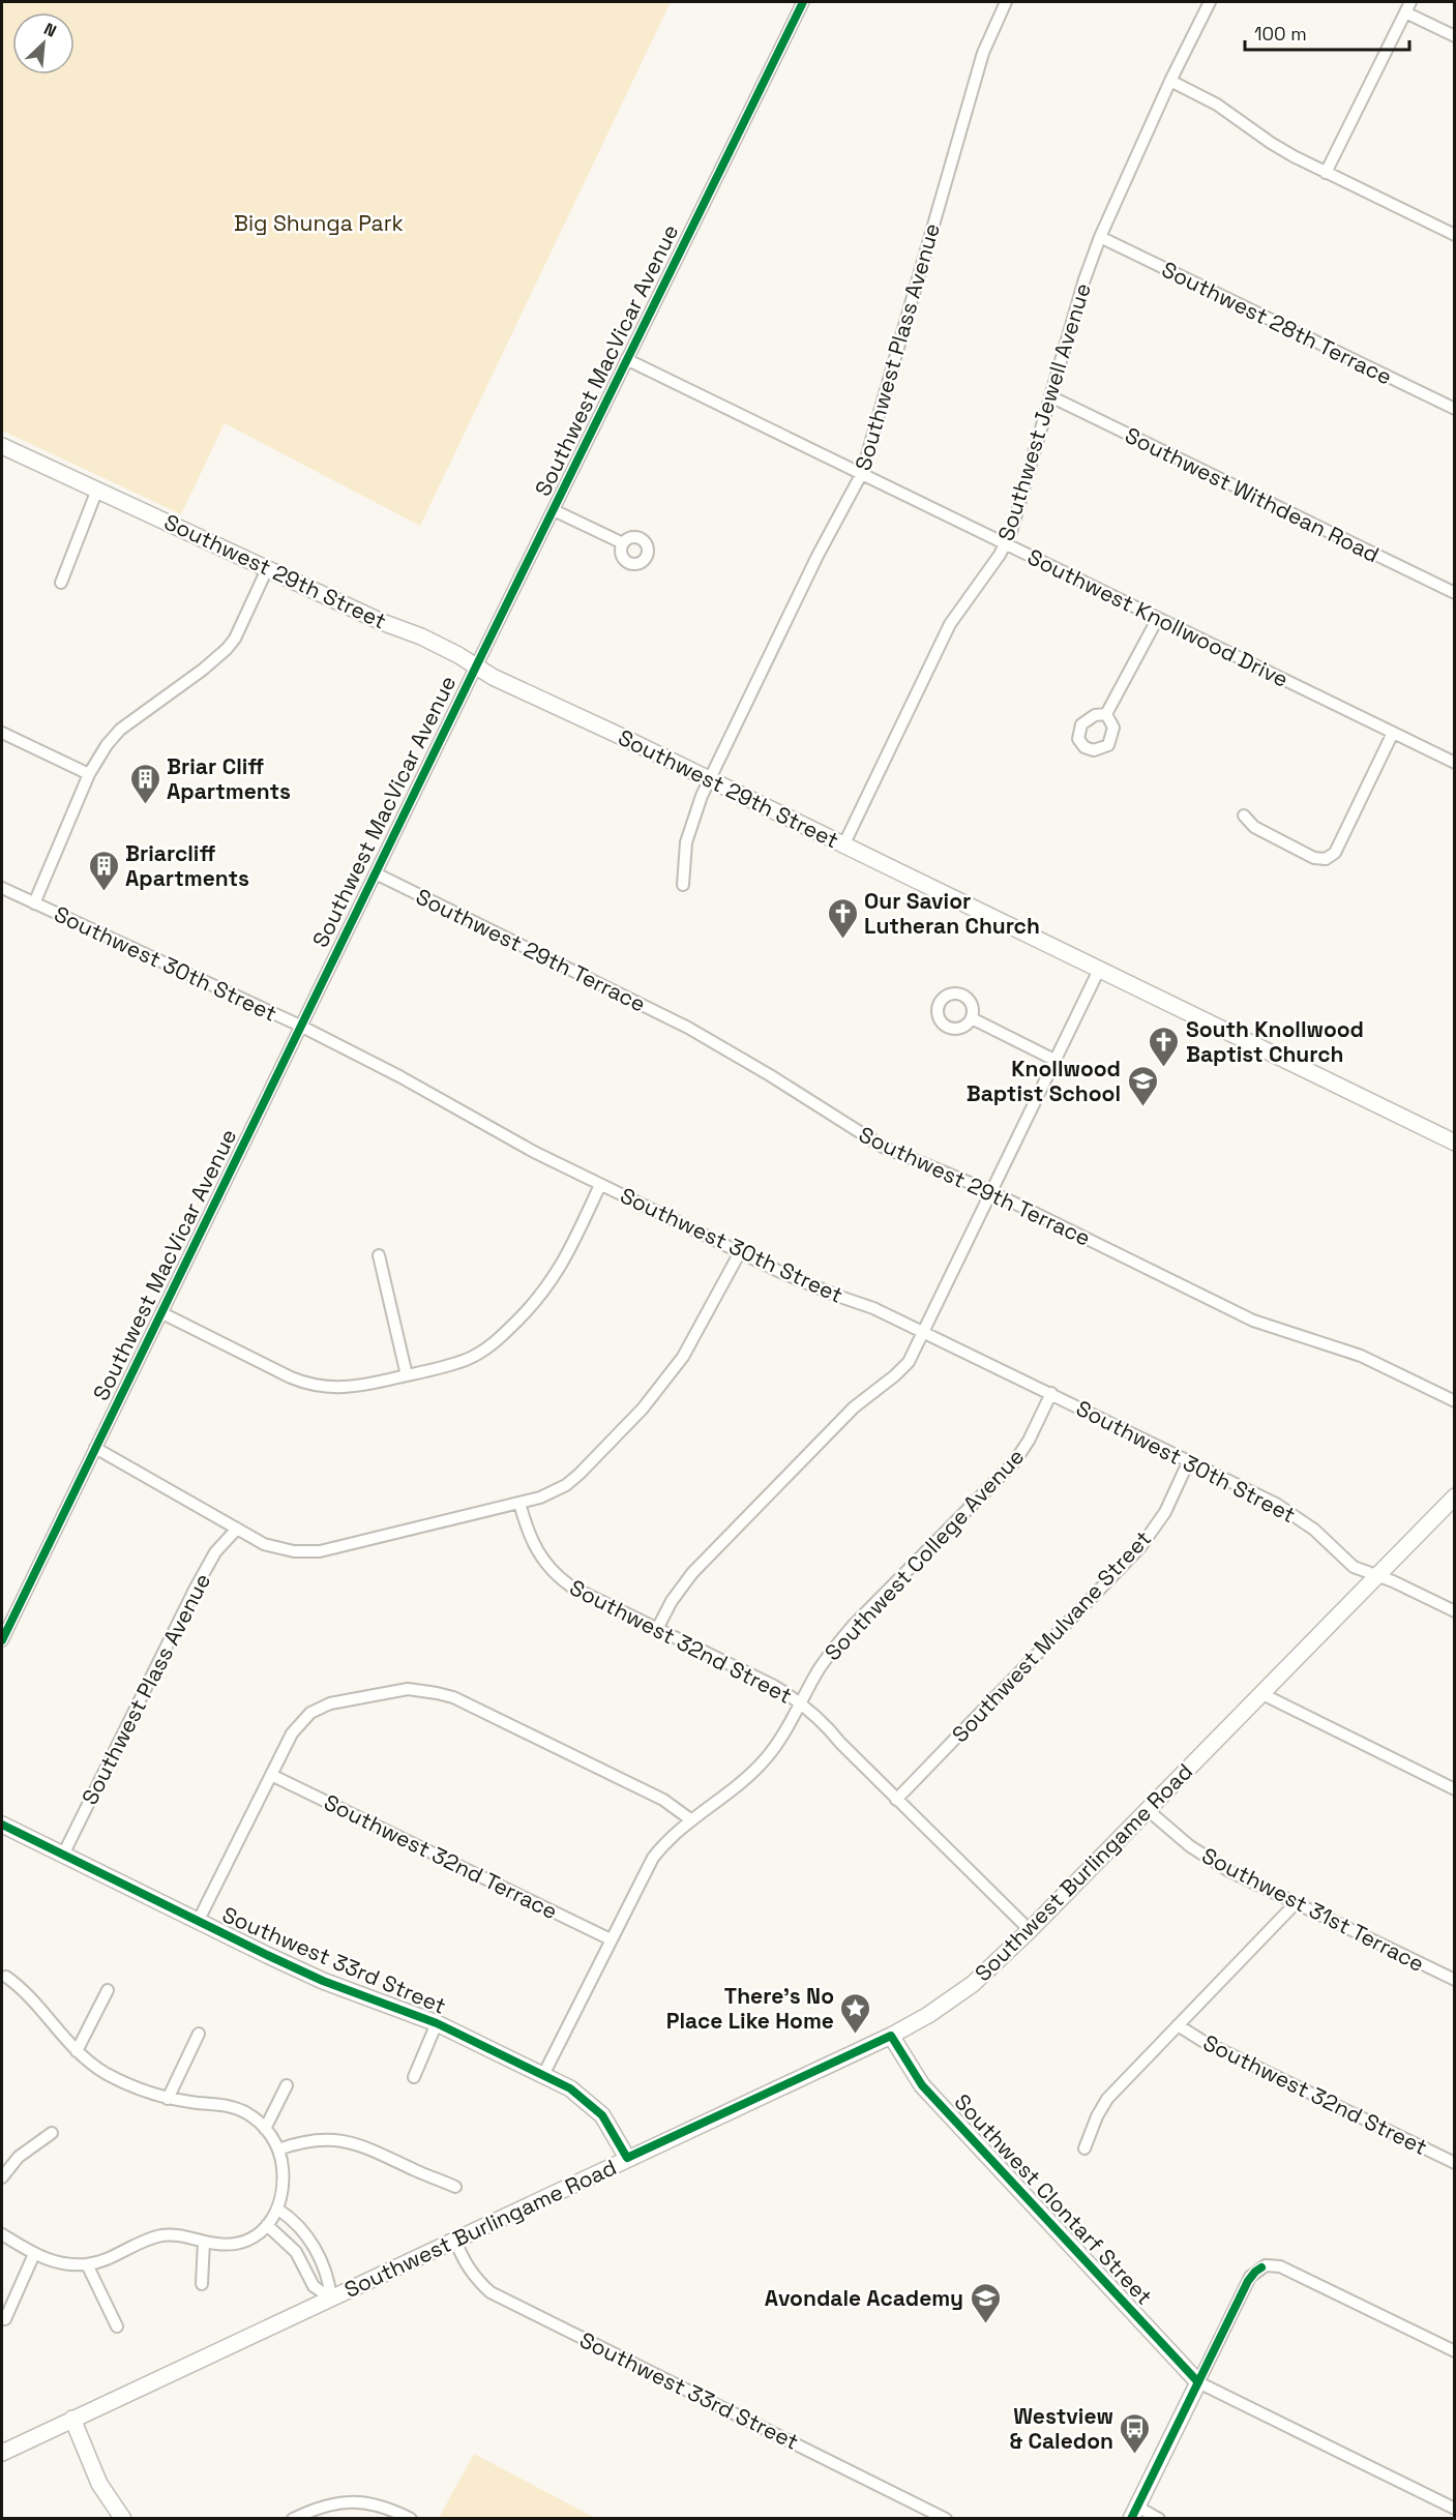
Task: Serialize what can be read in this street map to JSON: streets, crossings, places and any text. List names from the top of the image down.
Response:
{
  "streets": {
    "main road": [
      "Southwest 29th Street",
      "Southwest Burlingame Road",
      "Southwest 33rd Street",
      "Southwest Clontarf Street"
    ],
    "street": [
      "Southwest 28th Terrace",
      "Southwest Plass Avenue",
      "Southwest MacVicar Avenue",
      "Southwest Jewell Avenue",
      "Southwest Withdean Road",
      "Southwest Knollwood Drive",
      "Southwest 29th Terrace",
      "Southwest 30th Street",
      "Southwest College Avenue",
      "Southwest Mulvane Street",
      "Southwest 32nd Street",
      "Southwest 32nd Terrace",
      "Southwest 31st Terrace"
    ]
  },
  "crossings": [
    ["Southwest 28th Terrace", "Southwest Jewell Avenue"],
    ["Southwest Plass Avenue", "Southwest 29th Street"],
    ["Southwest Plass Avenue", "Southwest Knollwood Drive"],
    ["Southwest Plass Avenue", "Southwest 33rd Street"],
    ["Southwest MacVicar Avenue", "Southwest 29th Street"],
    ["Southwest MacVicar Avenue", "Southwest Knollwood Drive"],
    ["Southwest MacVicar Avenue", "Southwest 29th Terrace"],
    ["Southwest MacVicar Avenue", "Southwest 30th Street"],
    ["Southwest Jewell Avenue", "Southwest Withdean Road"],
    ["Southwest Jewell Avenue", "Southwest 29th Street"],
    ["Southwest Jewell Avenue", "Southwest Knollwood Drive"],
    ["Southwest 30th Street", "Southwest College Avenue"],
    ["Southwest 30th Street", "Southwest Mulvane Street"],
    ["Southwest 30th Street", "Southwest Burlingame Road"],
    ["Southwest College Avenue", "Southwest 32nd Street"],
    ["Southwest College Avenue", "Southwest 32nd Terrace"],
    ["Southwest College Avenue", "Southwest 33rd Street"],
    ["Southwest Mulvane Street", "Southwest 32nd Street"],
    ["Southwest 32nd Street", "Southwest Burlingame Road"],
    ["Southwest Burlingame Road", "Southwest 31st Terrace"],
    ["Southwest Burlingame Road", "Southwest 33rd Street"],
    ["Southwest Burlingame Road", "Southwest Clontarf Street"]
  ],
  "parks": ["Big Shunga Park"],
  "places": {
    "building": ["Briar Cliff Apartments", "Briarcliff Apartments"],
    "church": ["Our Savior Lutheran Church", "South Knollwood Baptist Church"],
    "school or university": ["Knollwood Baptist School", "Avondale Academy"],
    "place": ["There’s No Place Like Home"],
    "bus stop": ["Westview & Caledon"]
  },
  "scale_bar": "100 m",
  "north": "top right"
}
